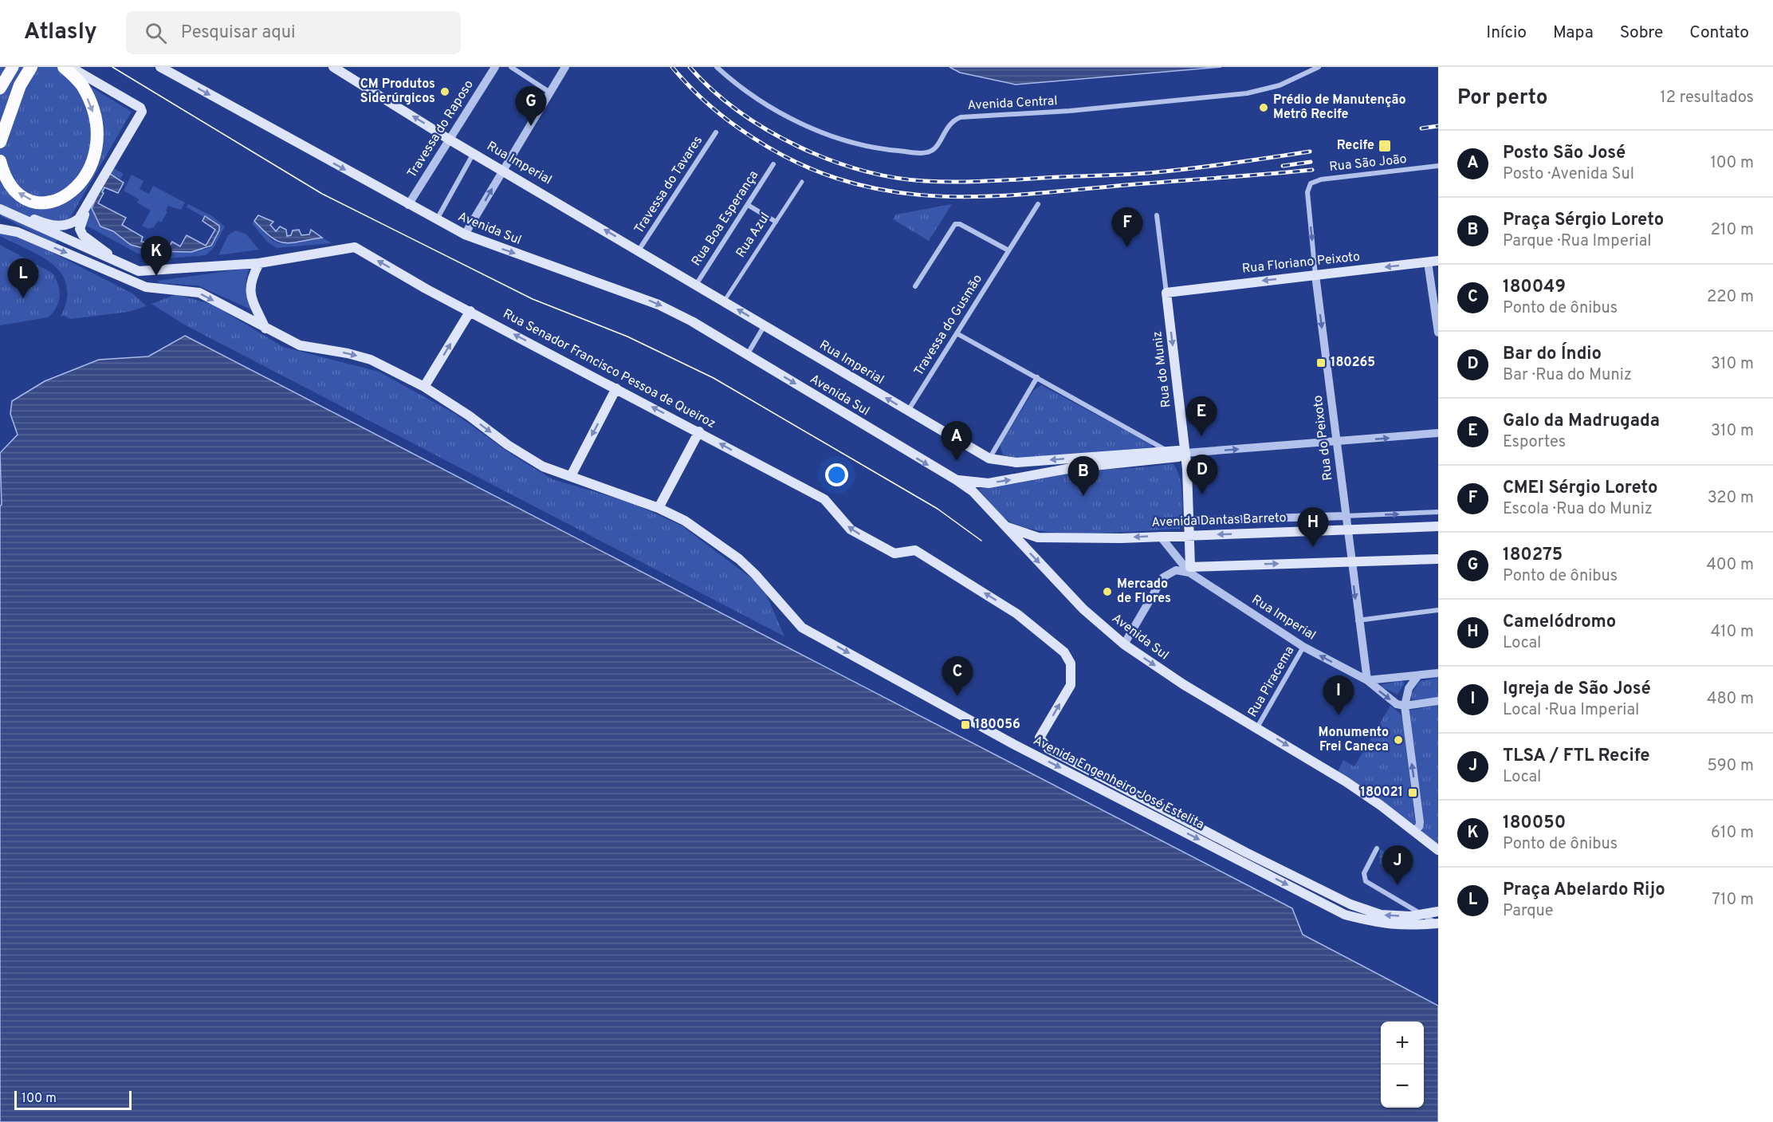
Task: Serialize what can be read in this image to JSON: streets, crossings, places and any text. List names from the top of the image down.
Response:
{
  "streets": {
    "main road": [
      "Rua Imperial",
      "Avenida Sul",
      "Rua Floriano Peixoto",
      "Rua Senador Francisco Pessoa de Queiroz",
      "Rua do Muniz",
      "Avenida Dantas Barreto",
      "Avenida Engenheiro José Estelita"
    ],
    "street": [
      "Avenida Central",
      "Travessa do Raposo",
      "Rua São João",
      "Travessa do Tavares",
      "Rua Boa Esperança",
      "Rua Azul",
      "Travessa do Gusmão",
      "Rua do Peixoto",
      "Rua Piracema"
    ]
  },
  "crossings": [
    ["Travessa do Raposo", "Rua Imperial"],
    ["Travessa do Raposo", "Avenida Sul"],
    ["Rua Imperial", "Travessa do Tavares"],
    ["Rua Imperial", "Rua Boa Esperança"],
    ["Rua Imperial", "Avenida Sul"],
    ["Rua Imperial", "Rua Azul"],
    ["Rua Imperial", "Travessa do Gusmão"],
    ["Rua Imperial", "Rua do Muniz"],
    ["Rua Imperial", "Rua do Peixoto"],
    ["Rua Imperial", "Avenida Dantas Barreto"],
    ["Rua Imperial", "Rua Piracema"],
    ["Rua São João", "Rua do Peixoto"],
    ["Avenida Sul", "Avenida Dantas Barreto"],
    ["Avenida Sul", "Rua Piracema"],
    ["Rua Floriano Peixoto", "Rua do Muniz"],
    ["Rua Floriano Peixoto", "Rua do Peixoto"],
    ["Rua Senador Francisco Pessoa de Queiroz", "Avenida Engenheiro José Estelita"],
    ["Rua do Muniz", "Avenida Dantas Barreto"],
    ["Rua do Peixoto", "Avenida Dantas Barreto"]
  ],
  "one_way": [
    "Avenida Sul",
    "Rua Floriano Peixoto",
    "Rua Senador Francisco Pessoa de Queiroz",
    "Rua do Muniz",
    "Rua do Peixoto",
    "Avenida Engenheiro José Estelita"
  ],
  "places": {
    "other": [
      "CM Produtos Siderúrgicos",
      "Prédio de Manutenção Metrô Recife",
      "Mercado de Flores",
      "Monumento Frei Caneca"
    ],
    "transit": [
      "Recife",
      "180265",
      "180056",
      "180021"
    ]
  },
  "scale_bar": "100 m",
  "page": {
    "header": "Atlasly",
    "search": "Pesquisar aqui",
    "nav": [
      "Início",
      "Mapa",
      "Sobre",
      "Contato"
    ],
    "heading": ["Por perto", "12 resultados"],
    "pins": [
      "G",
      "F",
      "K",
      "L",
      "E",
      "A",
      "D",
      "B",
      "H",
      "C",
      "I",
      "J"
    ],
    "list": [
      {
        "mark": "A",
        "name": "Posto São José",
        "note": "Posto · Avenida Sul",
        "value": "100 m"
      },
      {
        "mark": "B",
        "name": "Praça Sérgio Loreto",
        "note": "Parque · Rua Imperial",
        "value": "210 m"
      },
      {
        "mark": "C",
        "name": "180049",
        "note": "Ponto de ônibus",
        "value": "220 m"
      },
      {
        "mark": "D",
        "name": "Bar do Índio",
        "note": "Bar · Rua do Muniz",
        "value": "310 m"
      },
      {
        "mark": "E",
        "name": "Galo da Madrugada",
        "note": "Esportes",
        "value": "310 m"
      },
      {
        "mark": "F",
        "name": "CMEI Sérgio Loreto",
        "note": "Escola · Rua do Muniz",
        "value": "320 m"
      },
      {
        "mark": "G",
        "name": "180275",
        "note": "Ponto de ônibus",
        "value": "400 m"
      },
      {
        "mark": "H",
        "name": "Camelódromo",
        "note": "Local",
        "value": "410 m"
      },
      {
        "mark": "I",
        "name": "Igreja de São José",
        "note": "Local · Rua Imperial",
        "value": "480 m"
      },
      {
        "mark": "J",
        "name": "TLSA / FTL Recife",
        "note": "Local",
        "value": "590 m"
      },
      {
        "mark": "K",
        "name": "180050",
        "note": "Ponto de ônibus",
        "value": "610 m"
      },
      {
        "mark": "L",
        "name": "Praça Abelardo Rijo",
        "note": "Parque",
        "value": "710 m"
      }
    ],
    "map_buttons": ["+", "−"],
    "scale": "100 m"
  }
}
